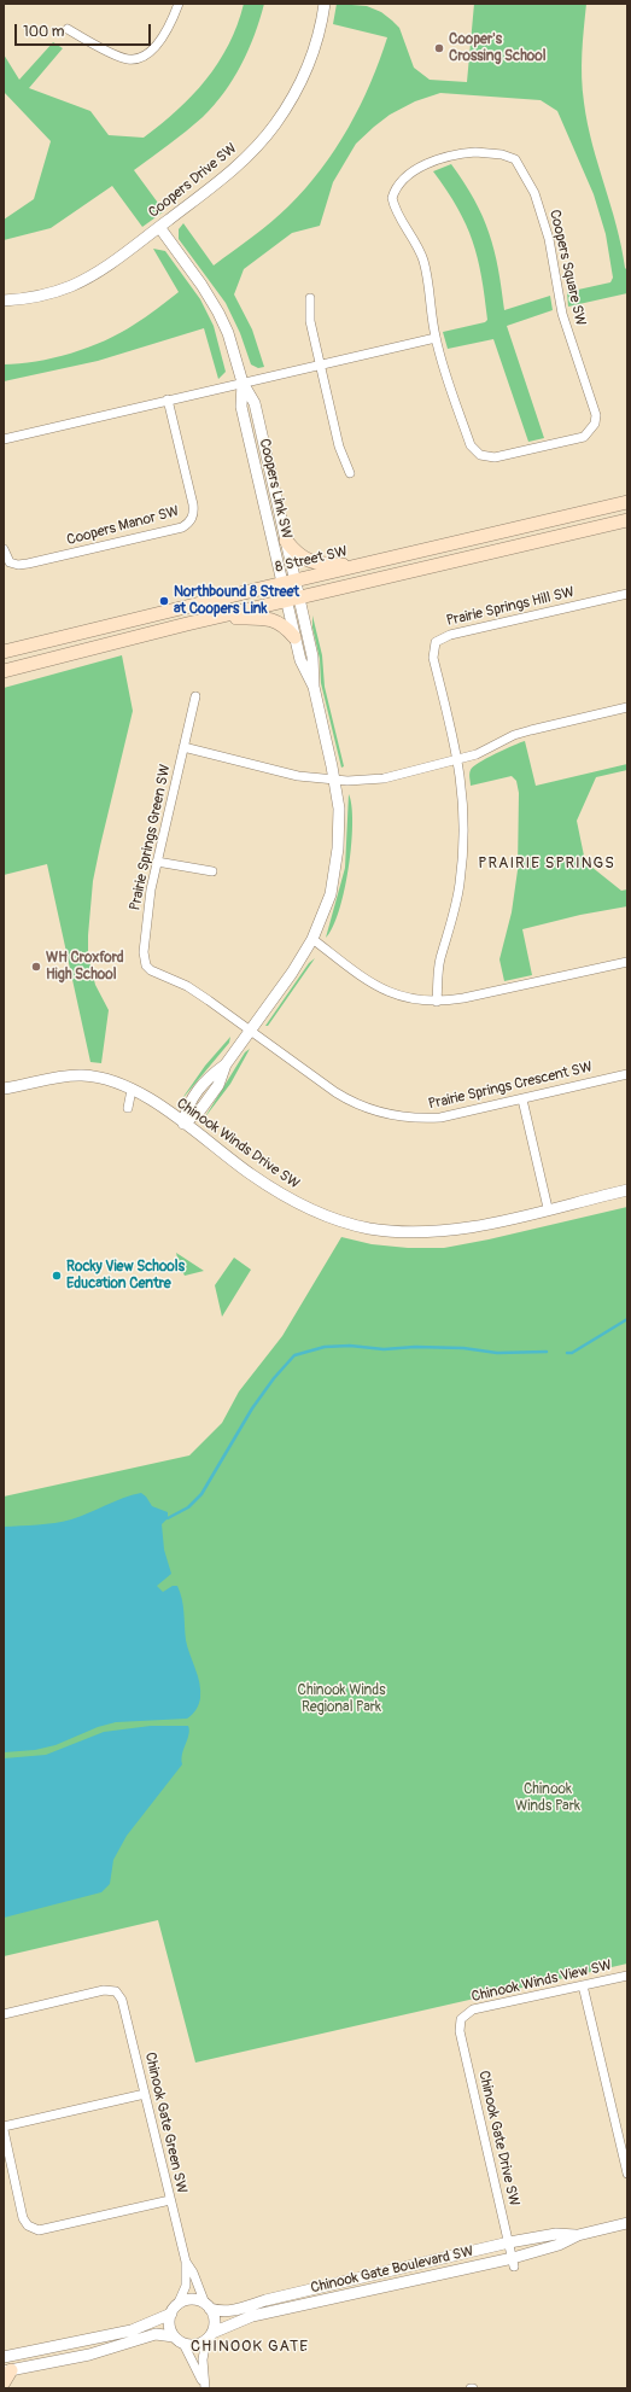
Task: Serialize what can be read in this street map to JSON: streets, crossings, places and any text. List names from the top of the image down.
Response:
{
  "streets": {
    "main road": ["8 Street SW"],
    "street": [
      "Coopers Drive SW",
      "Coopers Square SW",
      "Coopers Link SW",
      "Coopers Manor SW",
      "Prairie Springs Hill SW",
      "Prairie Springs Green SW",
      "Prairie Springs Crescent SW",
      "Chinook Winds Drive SW",
      "Chinook Winds View SW",
      "Chinook Gate Green SW",
      "Chinook Gate Drive SW",
      "Chinook Gate Boulevard SW"
    ]
  },
  "crossings": [
    ["Coopers Drive SW", "Coopers Link SW"],
    ["Coopers Link SW", "8 Street SW"],
    ["Prairie Springs Hill SW", "Prairie Springs Green SW"],
    ["Prairie Springs Green SW", "Prairie Springs Crescent SW"],
    ["Chinook Winds View SW", "Chinook Gate Drive SW"],
    ["Chinook Gate Green SW", "Chinook Gate Boulevard SW"],
    ["Chinook Gate Drive SW", "Chinook Gate Boulevard SW"]
  ],
  "districts": ["PRAIRIE SPRINGS", "CHINOOK GATE"],
  "parks": ["Chinook Winds Regional Park", "Chinook Winds Park"],
  "places": [
    "Cooper's Crossing School",
    "Northbound 8 Street at Coopers Link",
    "WH Croxford High School",
    "Rocky View Schools Education Centre"
  ],
  "scale_bar": "100 m"
}
